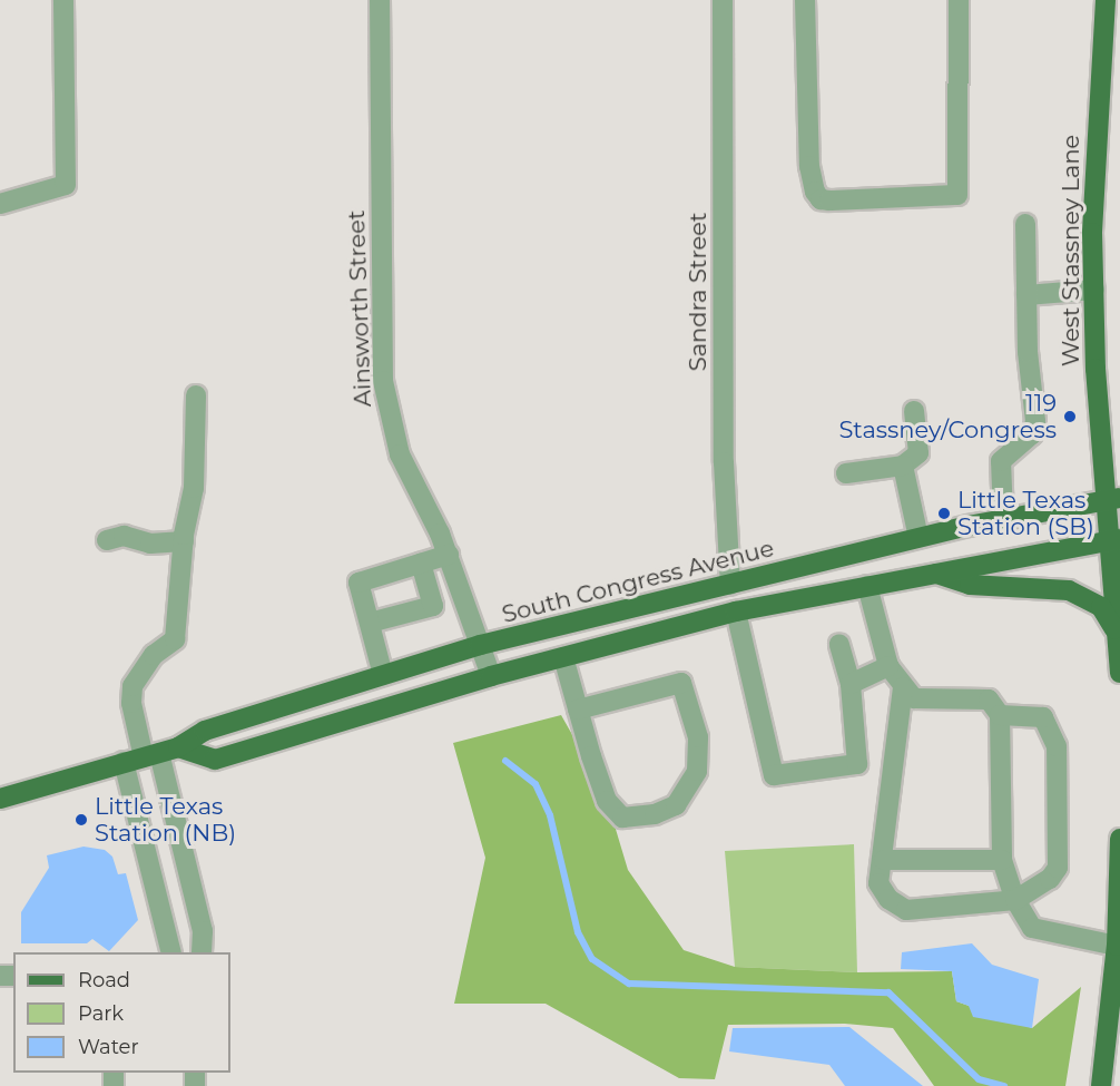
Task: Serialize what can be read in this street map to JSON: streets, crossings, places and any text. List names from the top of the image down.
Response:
{
  "streets": {
    "main road": ["West Stassney Lane", "South Congress Avenue"],
    "street": ["Sandra Street", "Ainsworth Street"]
  },
  "crossings": [
    ["West Stassney Lane", "South Congress Avenue"],
    ["Sandra Street", "South Congress Avenue"],
    ["Ainsworth Street", "South Congress Avenue"]
  ],
  "places": ["119 Stassney/Congress", "Little Texas Station (SB)", "Little Texas Station (NB)"],
  "legend": ["Road", "Park", "Water"]
}
